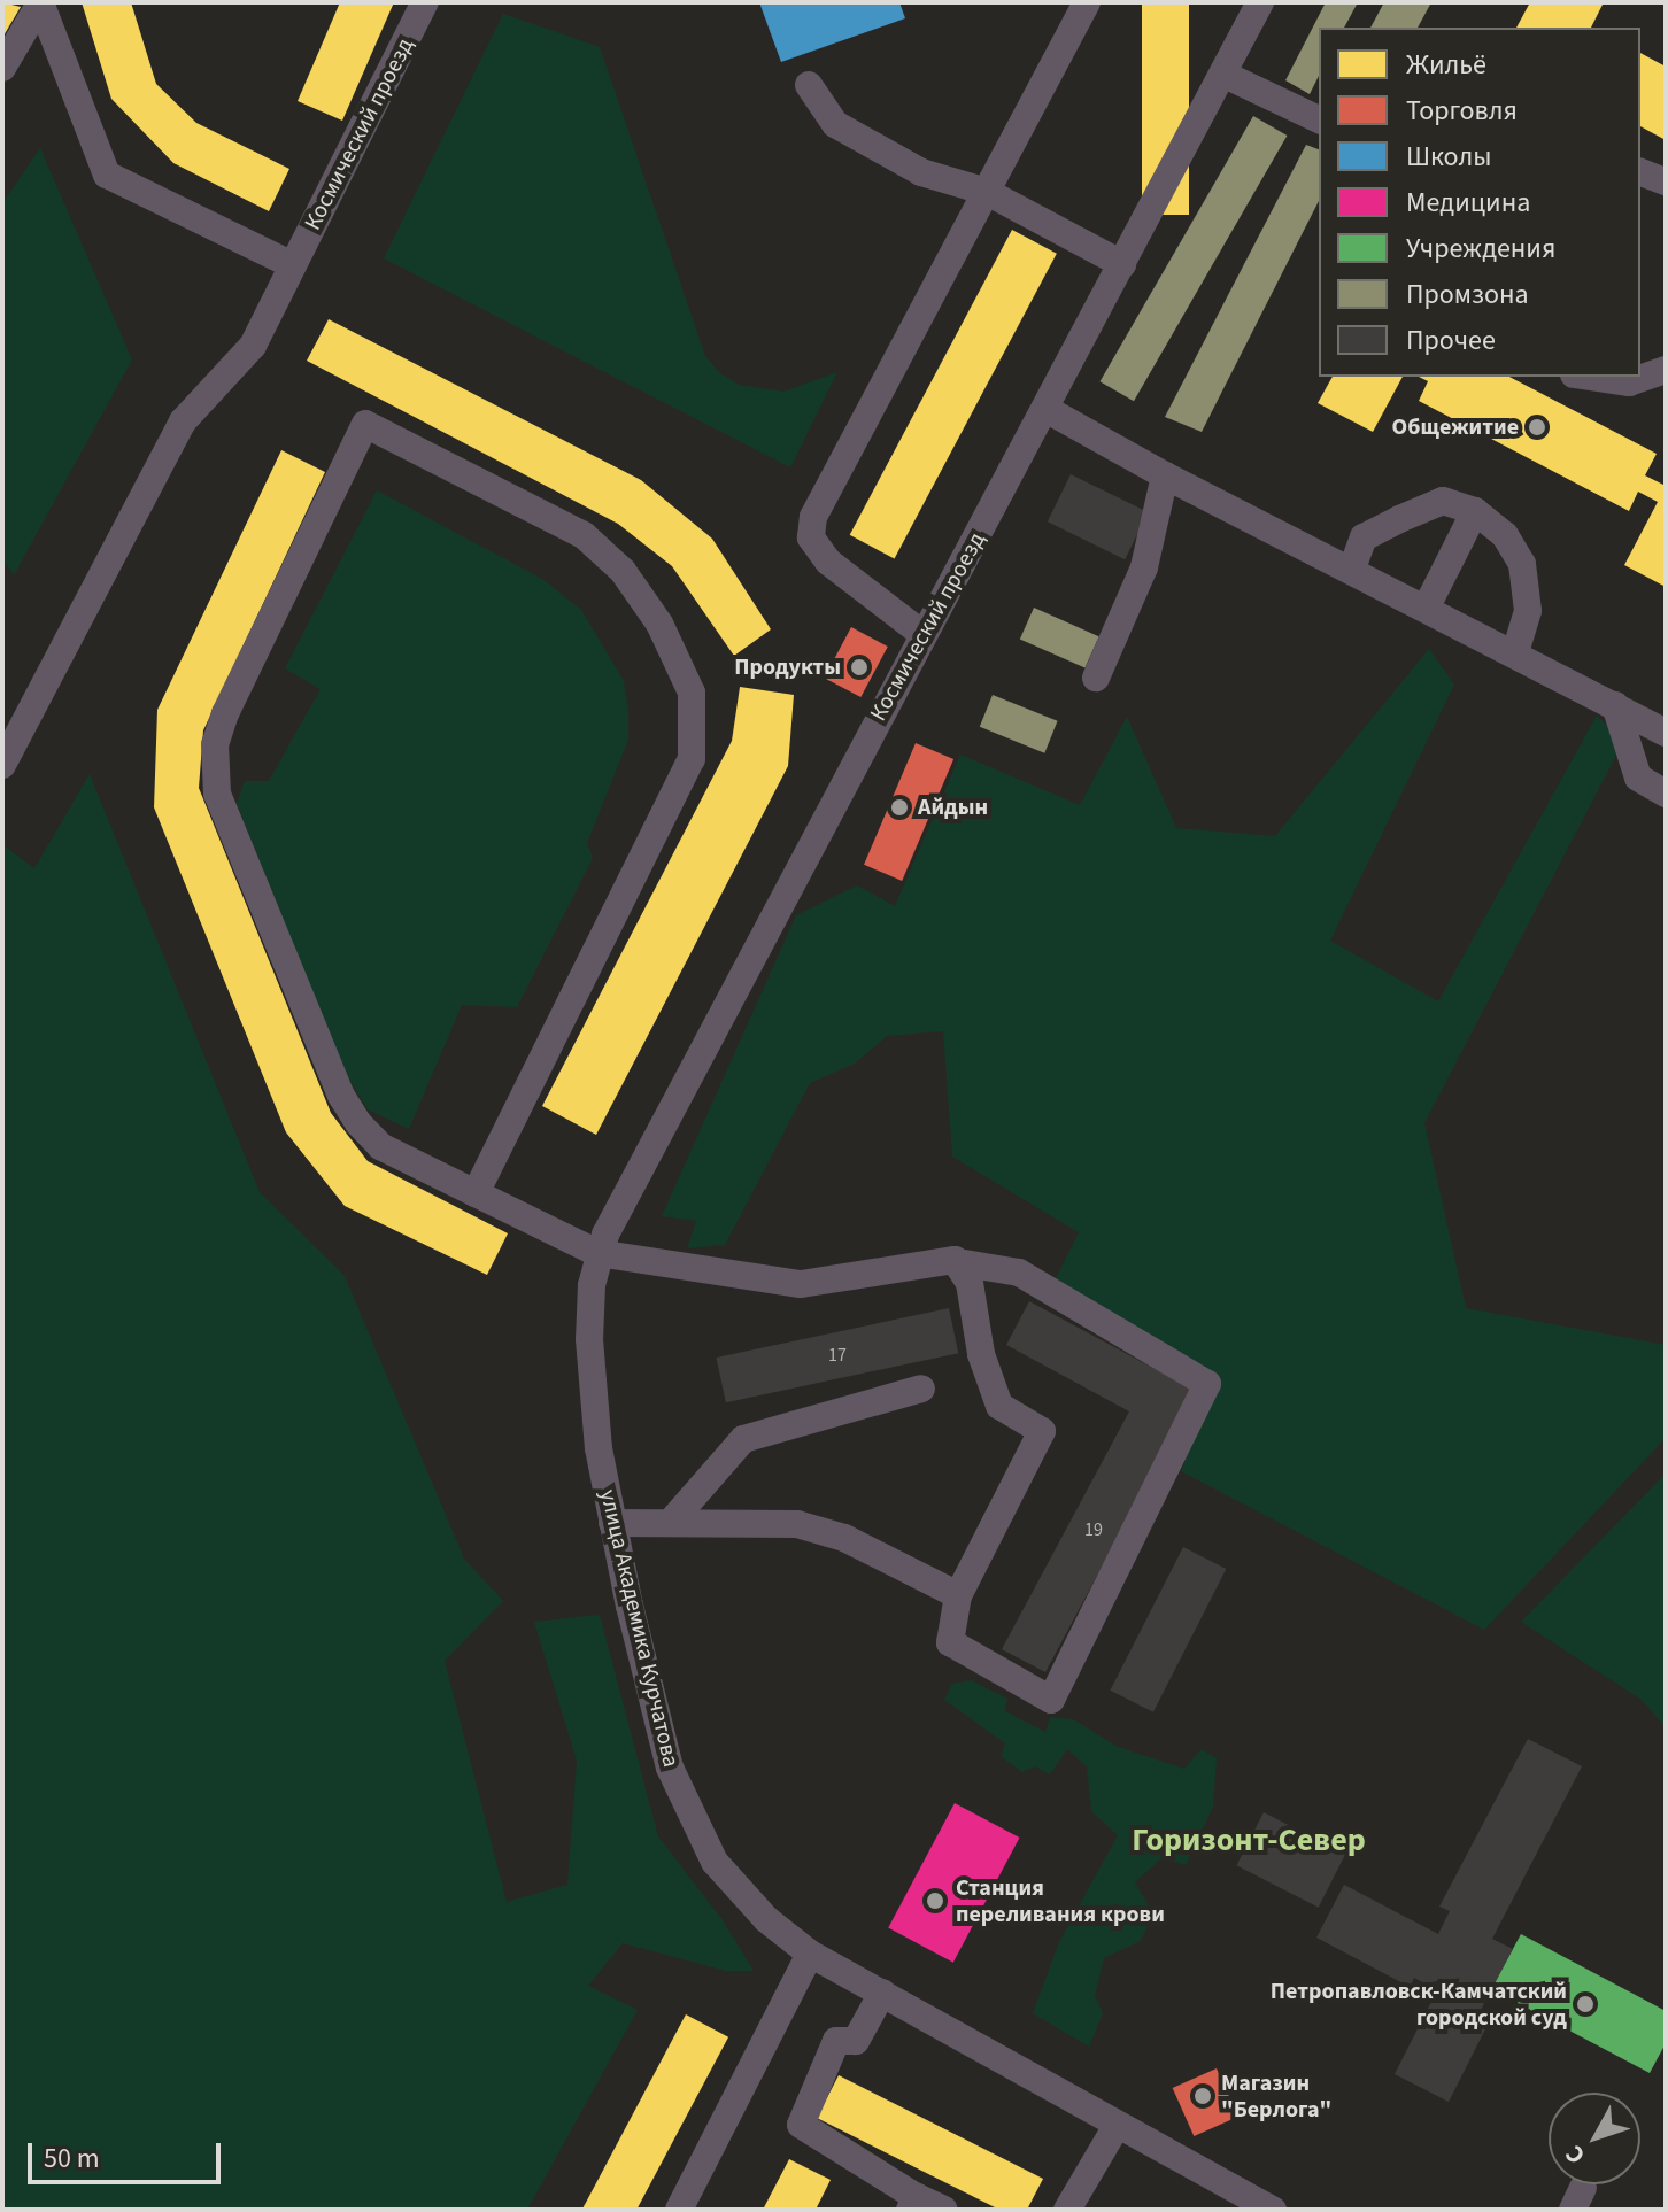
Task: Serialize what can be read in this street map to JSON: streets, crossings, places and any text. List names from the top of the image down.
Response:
{
  "streets": {
    "street": ["Космический проезд", "улица Академика Курчатова"]
  },
  "crossings": [
    ["Космический проезд", "улица Академика Курчатова"]
  ],
  "districts": ["Горизонт-Север"],
  "places": [
    "Общежитие",
    "Продукты",
    "Айдын",
    "Станция переливания крови",
    "Петропавловск-Камчатский городской суд",
    "Магазин \"Берлога\""
  ],
  "house_numbers": ["17", "19"],
  "legend": [
    "Жильё",
    "Торговля",
    "Школы",
    "Медицина",
    "Учреждения",
    "Промзона",
    "Прочее"
  ],
  "scale_bar": "50 m",
  "north": "bottom left"
}
